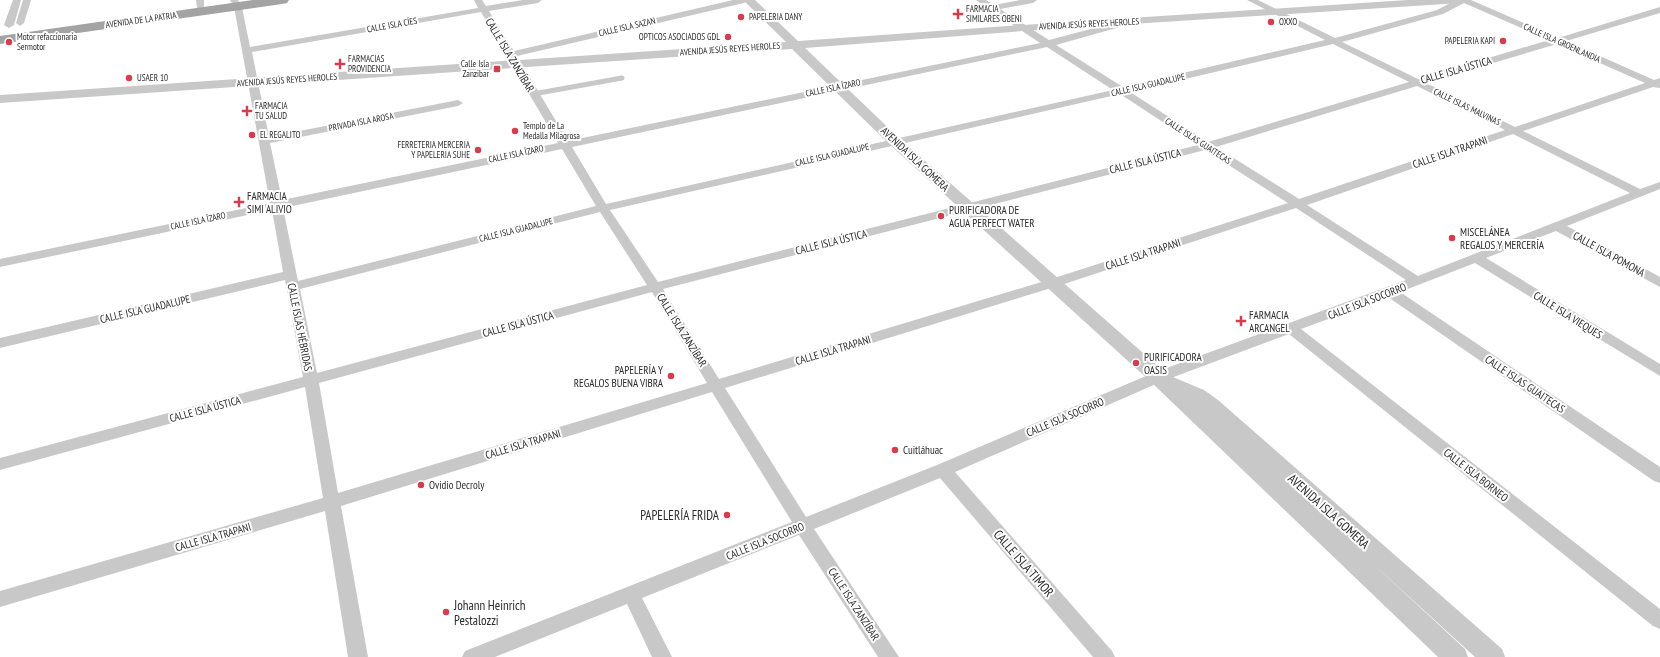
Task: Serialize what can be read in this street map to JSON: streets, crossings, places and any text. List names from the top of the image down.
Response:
{
  "streets": {
    "main road": ["AVENIDA DE LA PATRIA"],
    "street": [
      "AVENIDA JESÚS REYES HEROLES",
      "CALLE ISLA CÍES",
      "CALLE ISLA SAZAN",
      "CALLE ISLA GROENLANDIA",
      "CALLE ISLA ZANZÍBAR",
      "CALLE ISLA ÚSTICA",
      "CALLE ISLA GUADALUPE",
      "CALLE ISLA ÍZARO",
      "CALLE ISLAS MALVINAS",
      "PRIVADA ISLA AROSA",
      "CALLE ISLAS GUAITECAS",
      "CALLE ISLA TRAPANI",
      "AVENIDA ISLA GOMERA",
      "CALLE ISLA POMONA",
      "CALLE ISLA SOCORRO",
      "CALLE ISLA VIEQUES",
      "CALLE ISLAS HÉBRIDAS",
      "CALLE ISLA BORNEO",
      "CALLE ISLA TIMOR"
    ]
  },
  "crossings": [
    ["AVENIDA DE LA PATRIA", "CALLE ISLAS HÉBRIDAS"],
    ["AVENIDA JESÚS REYES HEROLES", "CALLE ISLA SAZAN"],
    ["AVENIDA JESÚS REYES HEROLES", "CALLE ISLA ZANZÍBAR"],
    ["AVENIDA JESÚS REYES HEROLES", "CALLE ISLA ÍZARO"],
    ["AVENIDA JESÚS REYES HEROLES", "CALLE ISLAS MALVINAS"],
    ["AVENIDA JESÚS REYES HEROLES", "CALLE ISLAS GUAITECAS"],
    ["AVENIDA JESÚS REYES HEROLES", "AVENIDA ISLA GOMERA"],
    ["AVENIDA JESÚS REYES HEROLES", "CALLE ISLAS HÉBRIDAS"],
    ["CALLE ISLA CÍES", "CALLE ISLA ZANZÍBAR"],
    ["CALLE ISLA CÍES", "CALLE ISLAS HÉBRIDAS"],
    ["CALLE ISLA SAZAN", "CALLE ISLA ZANZÍBAR"],
    ["CALLE ISLA GROENLANDIA", "CALLE ISLA ÚSTICA"],
    ["CALLE ISLA GROENLANDIA", "CALLE ISLA GUADALUPE"],
    ["CALLE ISLA GROENLANDIA", "CALLE ISLA TRAPANI"],
    ["CALLE ISLA ZANZÍBAR", "CALLE ISLA ÚSTICA"],
    ["CALLE ISLA ZANZÍBAR", "CALLE ISLA GUADALUPE"],
    ["CALLE ISLA ZANZÍBAR", "CALLE ISLA ÍZARO"],
    ["CALLE ISLA ZANZÍBAR", "CALLE ISLA TRAPANI"],
    ["CALLE ISLA ZANZÍBAR", "CALLE ISLA SOCORRO"],
    ["CALLE ISLA ÚSTICA", "CALLE ISLAS MALVINAS"],
    ["CALLE ISLA ÚSTICA", "CALLE ISLAS GUAITECAS"],
    ["CALLE ISLA ÚSTICA", "AVENIDA ISLA GOMERA"],
    ["CALLE ISLA ÚSTICA", "CALLE ISLAS HÉBRIDAS"],
    ["CALLE ISLA GUADALUPE", "CALLE ISLAS MALVINAS"],
    ["CALLE ISLA GUADALUPE", "CALLE ISLAS GUAITECAS"],
    ["CALLE ISLA GUADALUPE", "AVENIDA ISLA GOMERA"],
    ["CALLE ISLA GUADALUPE", "CALLE ISLAS HÉBRIDAS"],
    ["CALLE ISLA ÍZARO", "CALLE ISLAS GUAITECAS"],
    ["CALLE ISLA ÍZARO", "AVENIDA ISLA GOMERA"],
    ["CALLE ISLA ÍZARO", "CALLE ISLAS HÉBRIDAS"],
    ["CALLE ISLAS MALVINAS", "CALLE ISLA TRAPANI"],
    ["CALLE ISLAS MALVINAS", "CALLE ISLA SOCORRO"],
    ["PRIVADA ISLA AROSA", "CALLE ISLAS HÉBRIDAS"],
    ["CALLE ISLAS GUAITECAS", "CALLE ISLA TRAPANI"],
    ["CALLE ISLAS GUAITECAS", "CALLE ISLA SOCORRO"],
    ["CALLE ISLA TRAPANI", "AVENIDA ISLA GOMERA"],
    ["CALLE ISLA TRAPANI", "CALLE ISLAS HÉBRIDAS"],
    ["AVENIDA ISLA GOMERA", "CALLE ISLA SOCORRO"],
    ["CALLE ISLA POMONA", "CALLE ISLA SOCORRO"],
    ["CALLE ISLA SOCORRO", "CALLE ISLA VIEQUES"],
    ["CALLE ISLA SOCORRO", "CALLE ISLA BORNEO"],
    ["CALLE ISLA SOCORRO", "CALLE ISLA TIMOR"]
  ],
  "places": {
    "health": [
      "FARMACIA SIMILARES OBENI",
      "FARMACIAS PROVIDENCIA",
      "FARMACIA TU SALUD",
      "FARMACIA SIMI ALIVIO",
      "FARMACIA ARCANGEL"
    ],
    "other": [
      "PAPELERIA DANY",
      "OXXO",
      "OPTICOS ASOCIADOS GDL",
      "PAPELERIA KAPI",
      "Motor refaccionaria Sermotor",
      "USAER 10",
      "Templo de La Medalla Milagrosa",
      "EL REGALITO",
      "FERRETERIA MERCERIA Y PAPELERIA SUHE",
      "PURIFICADORA DE AGUA PERFECT WATER",
      "MISCELÁNEA REGALOS Y MERCERÍA",
      "PURIFICADORA OASIS",
      "PAPELERÍA Y REGALOS BUENA VIBRA",
      "Cuitláhuac",
      "Ovidio Decroly",
      "PAPELERÍA FRIDA",
      "Johann Heinrich Pestalozzi"
    ],
    "transit": ["Calle Isla Zanzibar"]
  }
}
